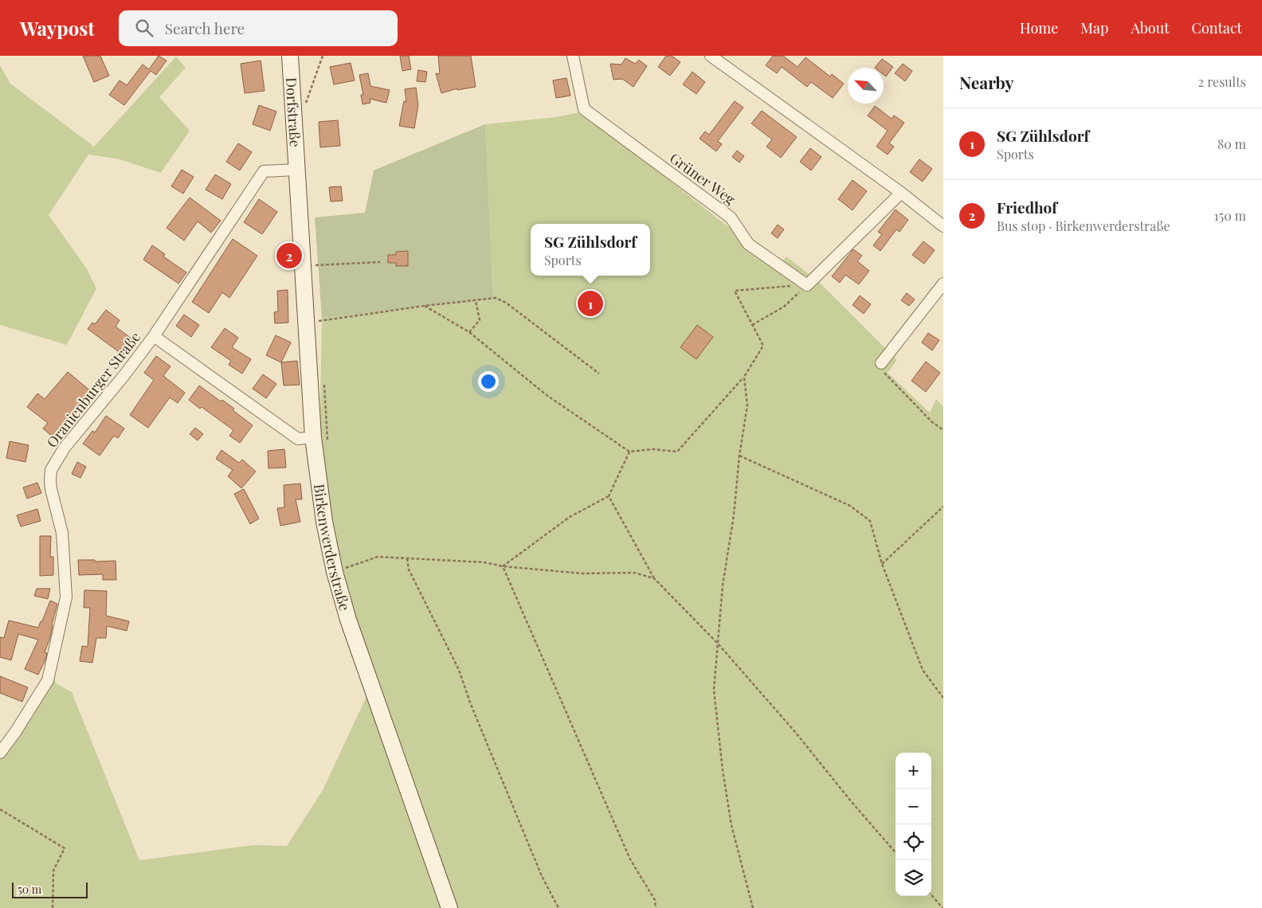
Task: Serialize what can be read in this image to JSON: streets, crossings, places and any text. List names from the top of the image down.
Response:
{
  "streets": {
    "street": [
      "Dorfstraße",
      "Grüner Weg",
      "Oranienburger Straße",
      "Birkenwerderstraße"
    ]
  },
  "crossings": [
    ["Dorfstraße", "Oranienburger Straße"],
    ["Dorfstraße", "Birkenwerderstraße"],
    ["Oranienburger Straße", "Birkenwerderstraße"]
  ],
  "scale_bar": "50 m",
  "north": "top left",
  "page": {
    "header": "Waypost",
    "search": "Search here",
    "nav": [
      "Home",
      "Map",
      "About",
      "Contact"
    ],
    "heading": ["Nearby", "2 results"],
    "list": [
      {
        "mark": "1",
        "name": "SG Zühlsdorf",
        "note": "Sports",
        "value": "80 m"
      },
      {
        "mark": "2",
        "name": "Friedhof",
        "note": "Bus stop · Birkenwerderstraße",
        "value": "150 m"
      }
    ],
    "popup": ["SG Zühlsdorf", "Sports"],
    "pins": ["2", "1"],
    "map_buttons": ["+", "−"],
    "scale": "50 m"
  }
}
